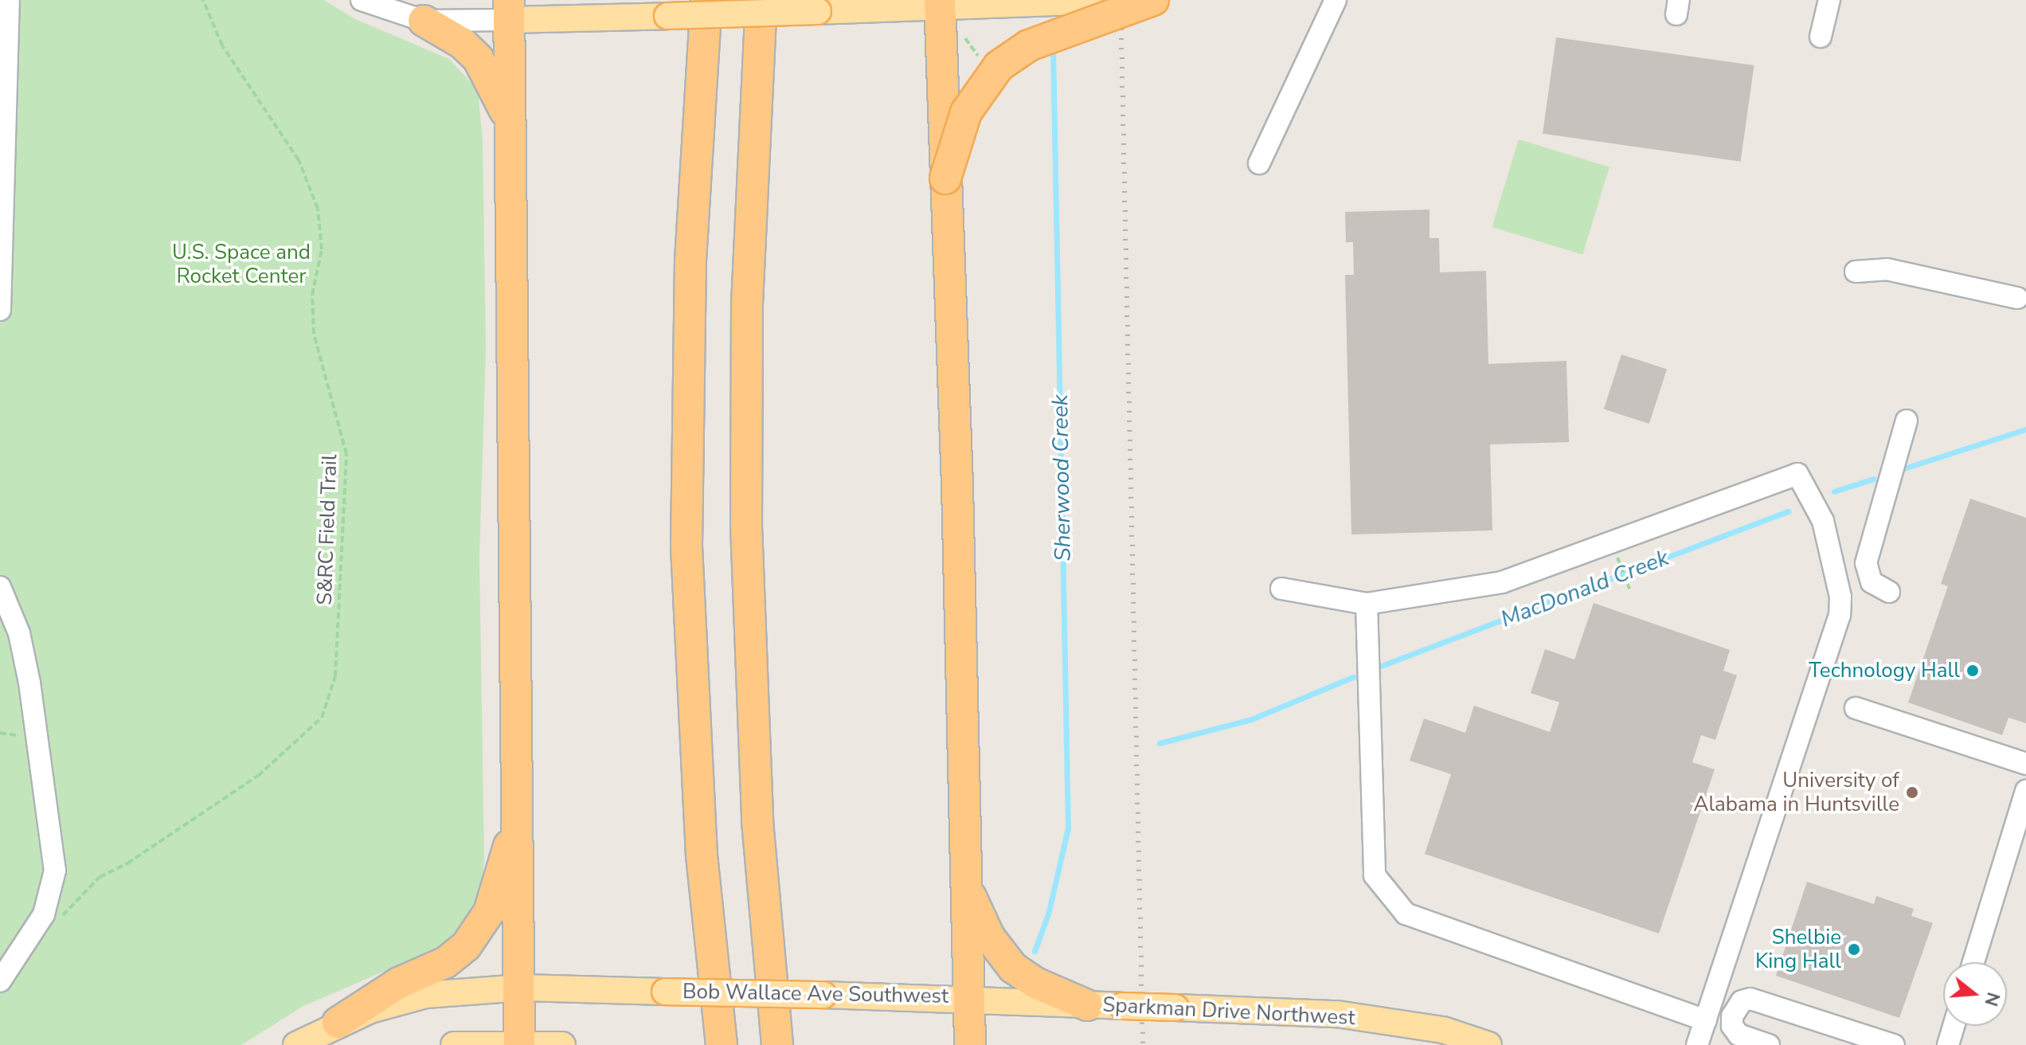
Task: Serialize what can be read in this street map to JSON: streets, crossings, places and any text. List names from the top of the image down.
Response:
{
  "streets": {
    "main road": ["Bob Wallace Ave Southwest", "Sparkman Drive Northwest"],
    "path": ["S&RC Field Trail"]
  },
  "crossings": [
    ["Bob Wallace Ave Southwest", "Sparkman Drive Northwest"]
  ],
  "water": ["Sherwood Creek", "MacDonald Creek"],
  "parks": ["U.S. Space and Rocket Center"],
  "places": ["Technology Hall", "University of Alabama in Huntsville", "Shelbie King Hall"],
  "north": "right"
}
